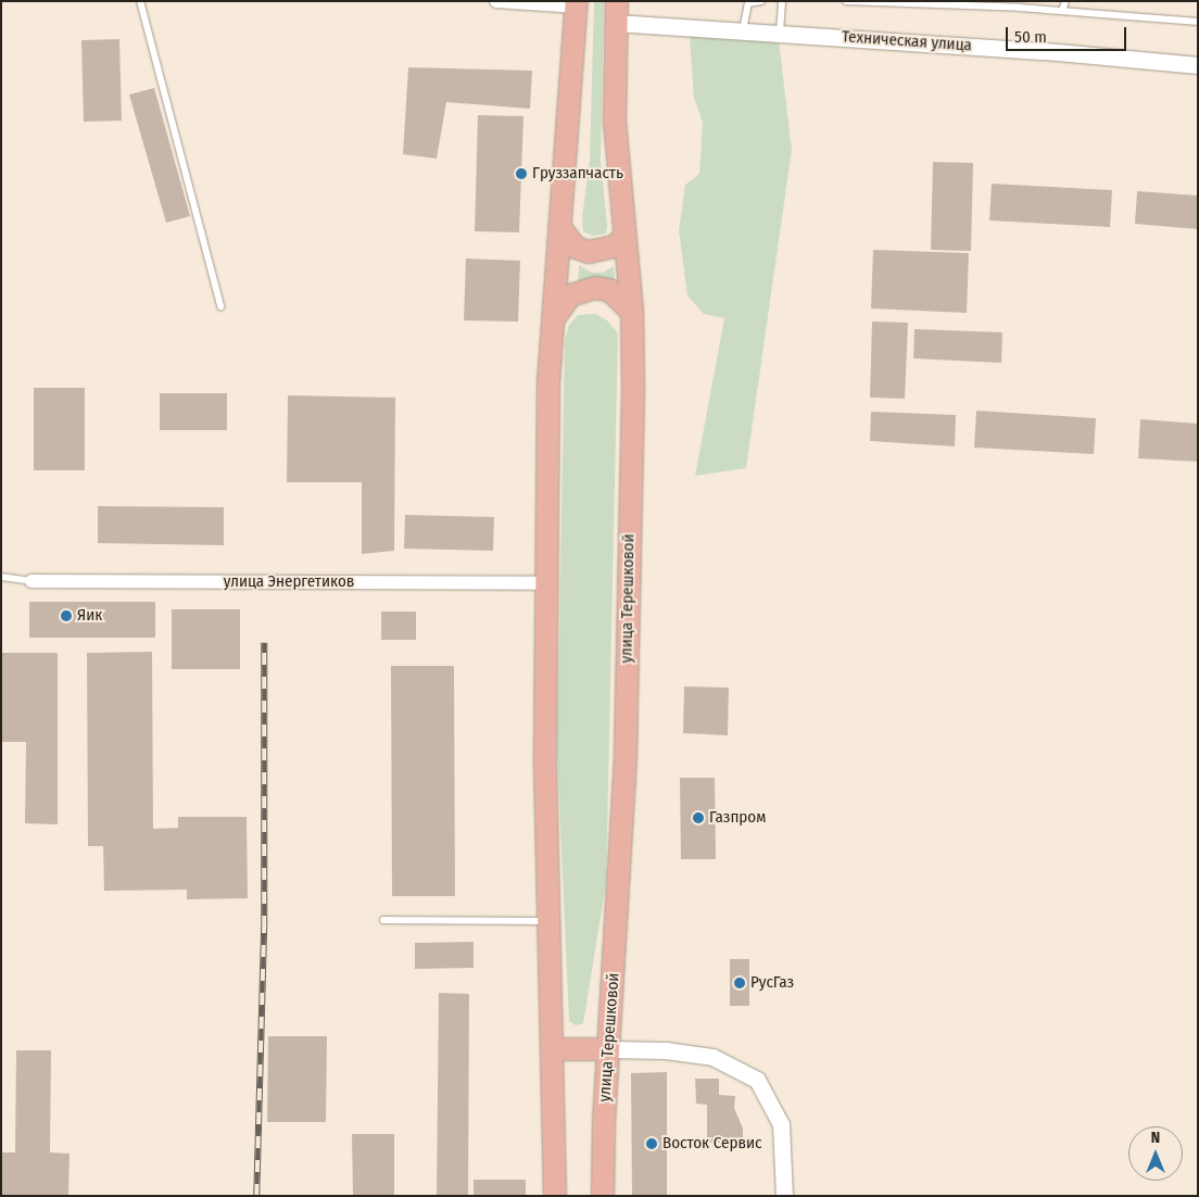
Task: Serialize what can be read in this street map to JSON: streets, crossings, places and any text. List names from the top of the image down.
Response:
{
  "streets": {
    "main road": ["улица Терешковой"],
    "street": ["Техническая улица", "улица Энергетиков"]
  },
  "crossings": [
    ["Техническая улица", "улица Терешковой"]
  ],
  "places": [
    "Груззапчасть",
    "Яик",
    "Газпром",
    "РусГаз",
    "Восток Сервис"
  ],
  "scale_bar": "50 m",
  "north": "top"
}
